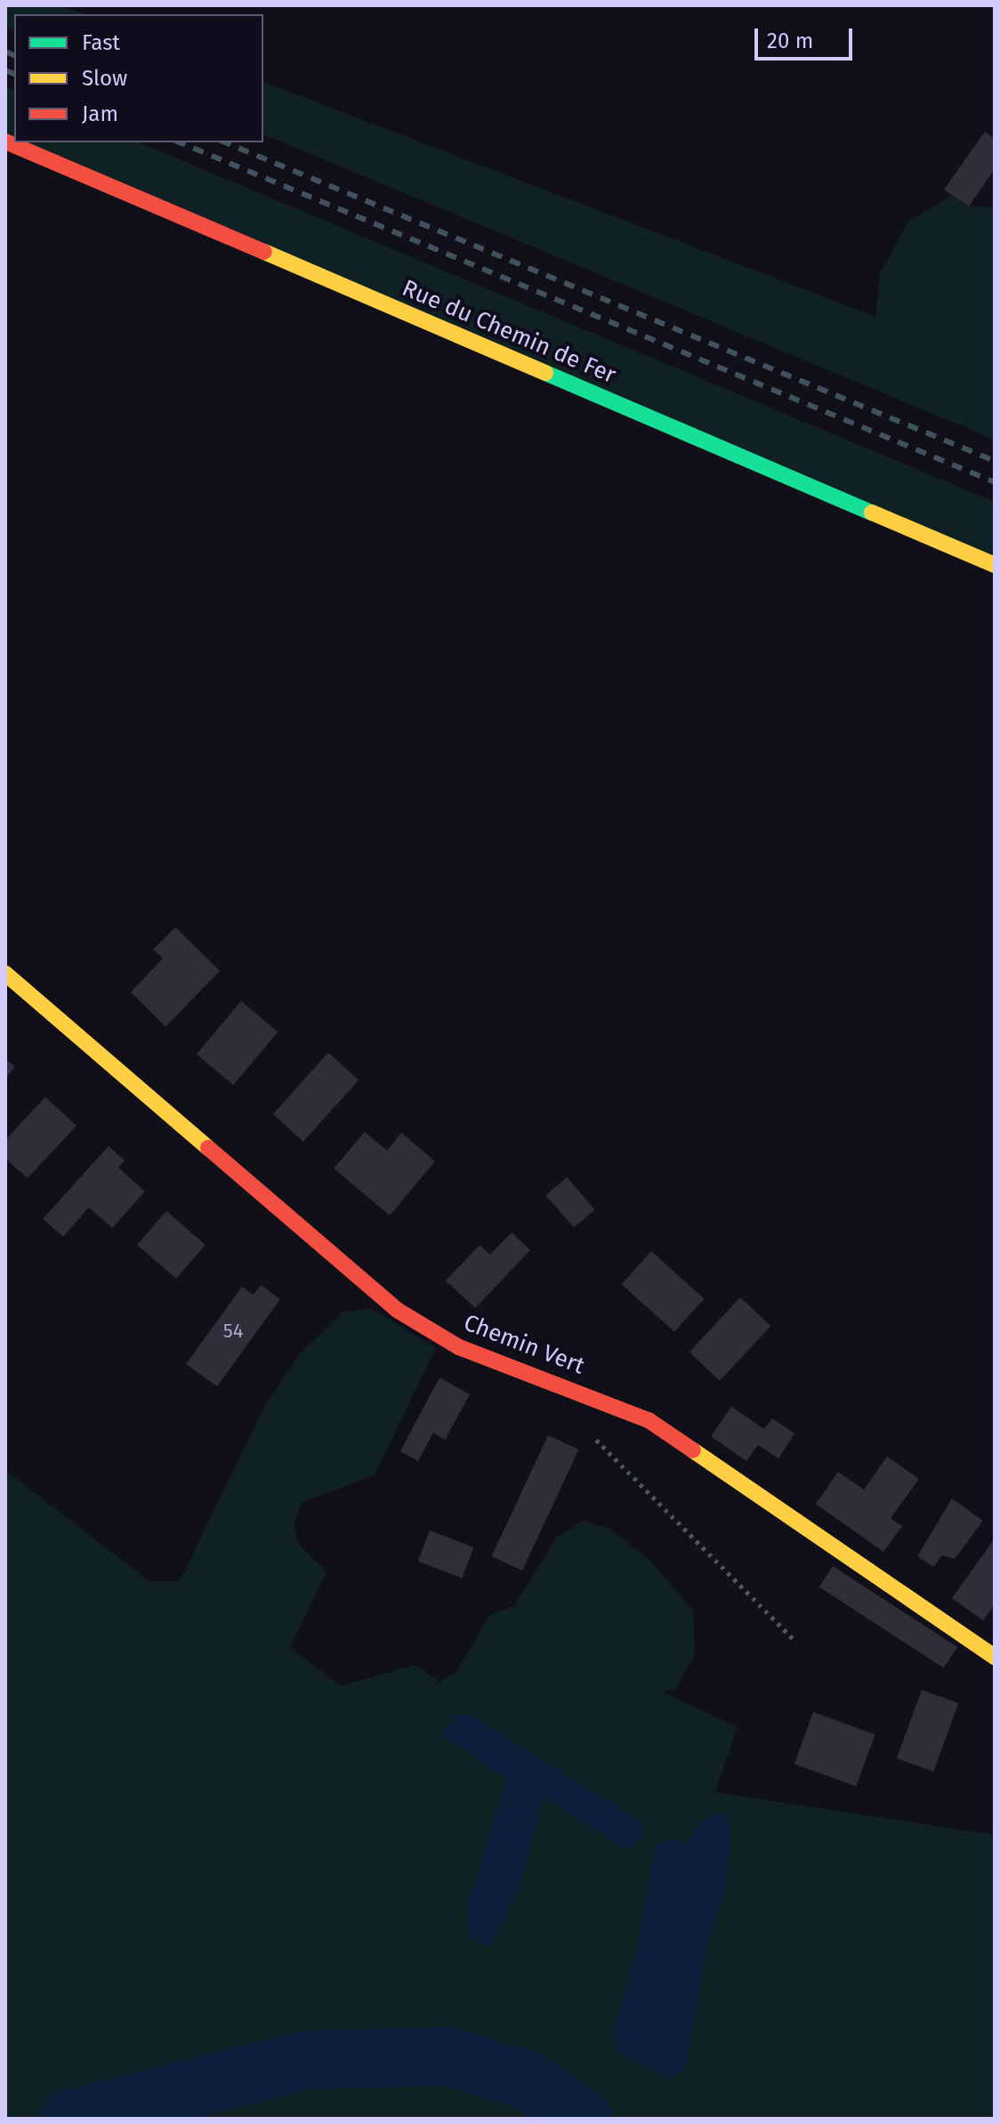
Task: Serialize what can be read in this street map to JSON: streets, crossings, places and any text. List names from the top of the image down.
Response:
{
  "streets": {
    "street": ["Rue du Chemin de Fer", "Chemin Vert"]
  },
  "house_numbers": ["54"],
  "legend": ["Fast", "Slow", "Jam"],
  "scale_bar": "20 m"
}
